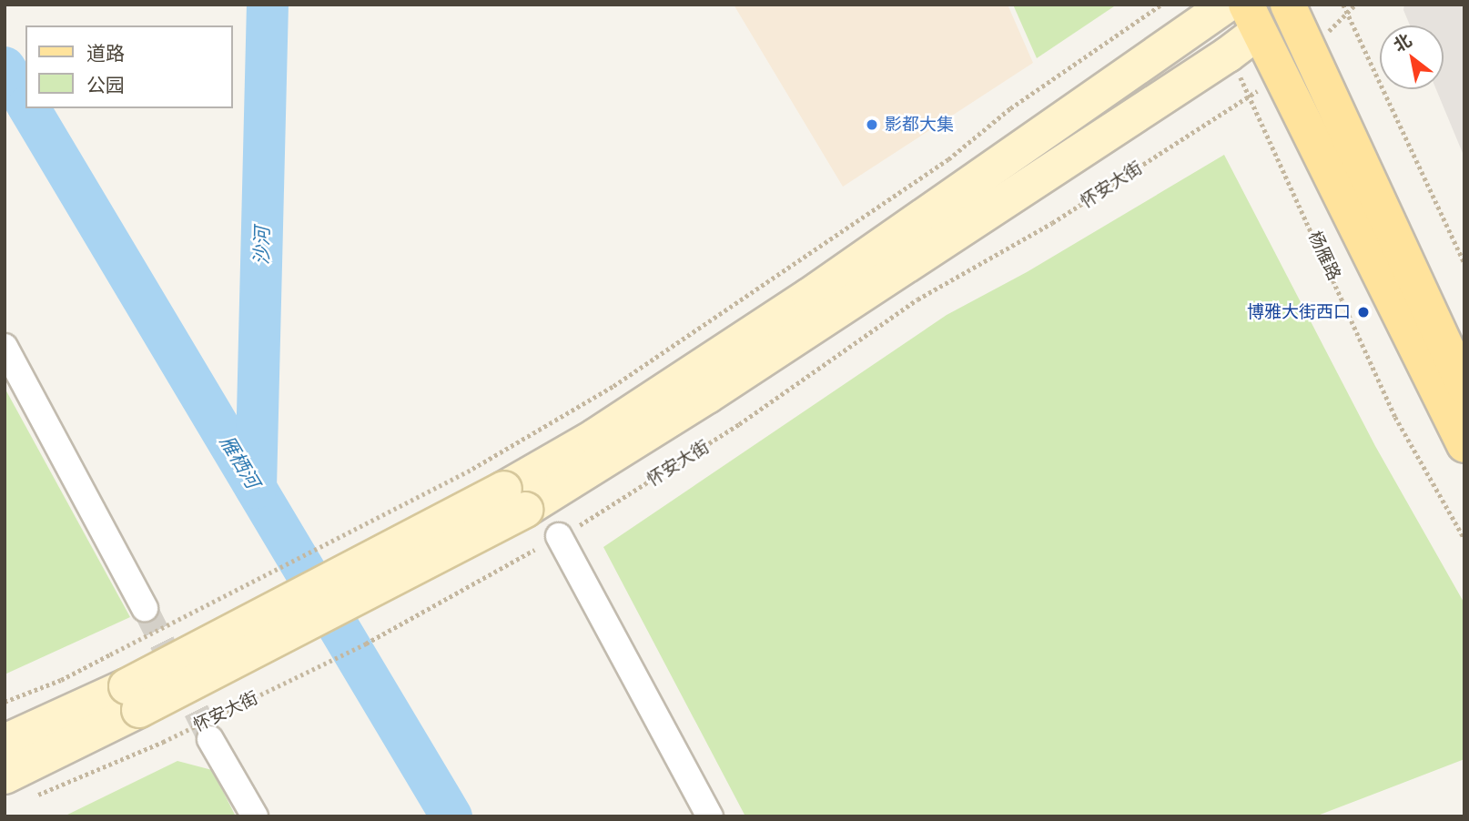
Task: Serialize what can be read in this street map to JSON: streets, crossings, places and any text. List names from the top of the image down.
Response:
{
  "streets": {
    "path": ["怀安大街", "杨雁路"]
  },
  "crossings": [
    ["怀安大街", "杨雁路"]
  ],
  "water": ["沙河", "雁栖河"],
  "places": ["影都大集", "博雅大街西口"],
  "legend": ["道路", "公园"],
  "north": "top left"
}
